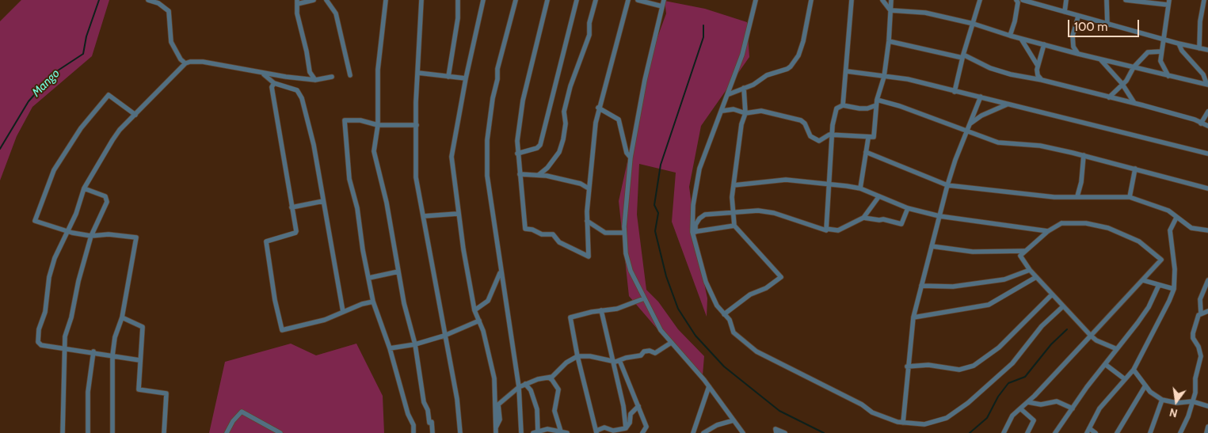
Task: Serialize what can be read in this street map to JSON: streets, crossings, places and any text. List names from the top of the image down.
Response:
{
  "water": ["Mango"],
  "scale_bar": "100 m",
  "north": "bottom"
}
